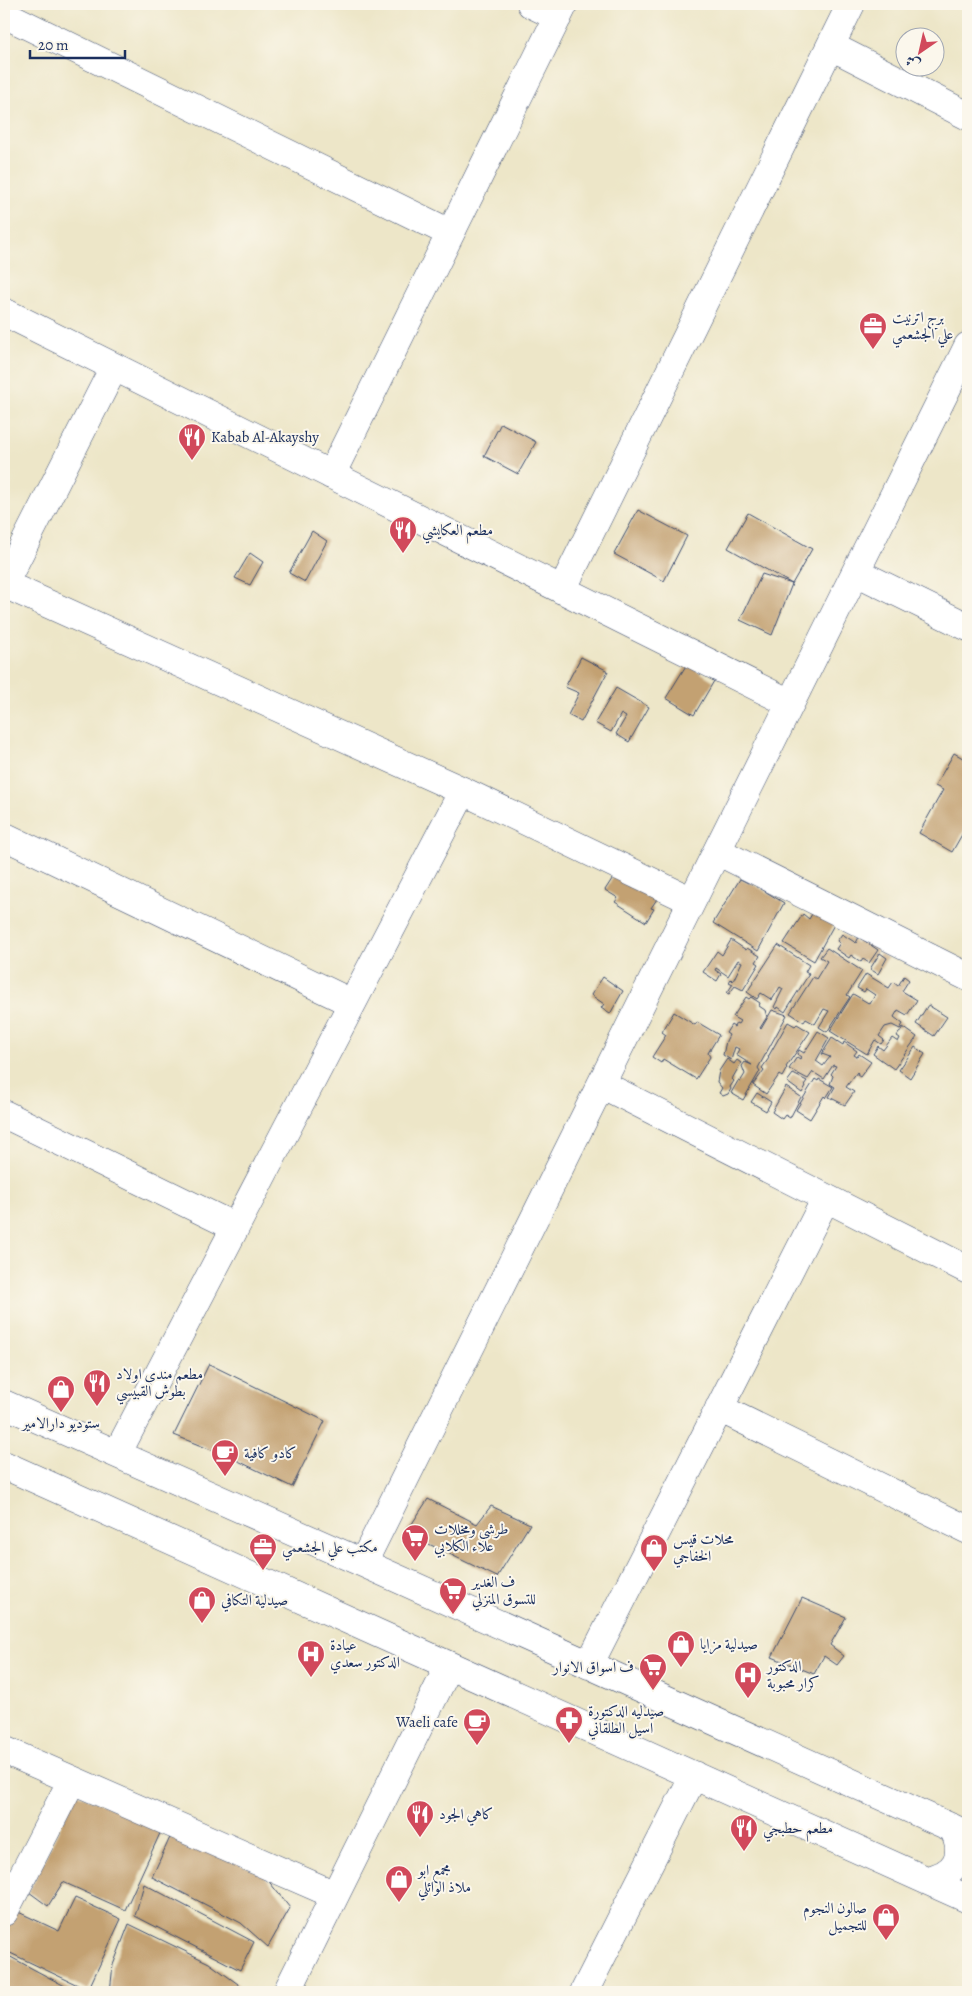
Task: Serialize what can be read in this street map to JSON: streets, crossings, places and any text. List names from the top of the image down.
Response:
{
  "places": {
    "office": ["برج اترنيت علي الجشعمي", "مكتب علي الجشعمي"],
    "restaurant": [
      "Kabab Al-Akayshy",
      "مطعم العكايشي",
      "مطعم مندي اولاد بطوش القبيسي",
      "كاهي الجود",
      "مطعم حطبجي"
    ],
    "shop": [
      "ستوديو دارالامير",
      "محلات قيس الخفاجي",
      "صيدلية التكافي",
      "صيدلية مزايا",
      "مجمع ابو ملاذ الوائلي",
      "صالون النجوم للتجميل"
    ],
    "cafe": ["كادو كافية", "Waeli cafe"],
    "supermarket": ["طرشي ومخللات علاء الكلابي", "ف الغدير للتسوق المنزلي", "ف اسواق الانوار"],
    "hospital": ["عيادة الدكتور سعدي", "الدكتور كرار محبوبة"],
    "pharmacy": ["صيدليه الدكتورة اسيل الطلقاني"]
  },
  "scale_bar": "20 m",
  "north": "bottom left"
}
